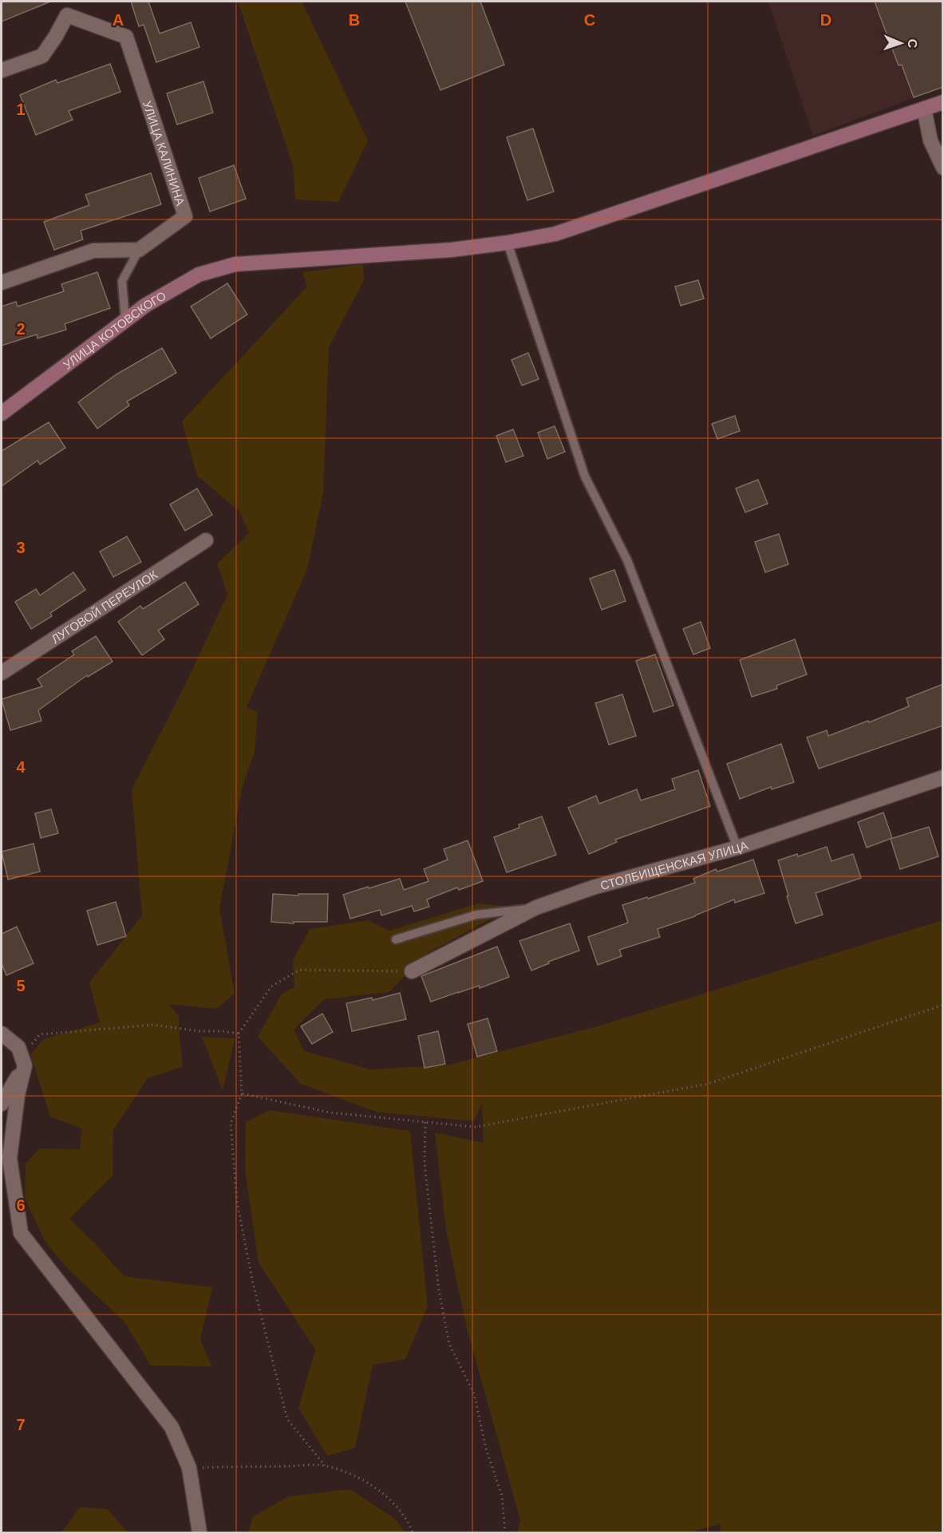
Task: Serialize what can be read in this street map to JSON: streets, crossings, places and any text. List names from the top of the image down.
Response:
{
  "streets": {
    "street": [
      "УЛИЦА КАЛИНИНА",
      "УЛИЦА КОТОВСКОГО",
      "ЛУГОВОЙ ПЕРЕУЛОК",
      "СТОЛБИЩЕНСКАЯ УЛИЦА"
    ]
  },
  "north": "right",
  "grid": {
    "columns": [
      "A",
      "B",
      "C",
      "D"
    ],
    "rows": [
      "1",
      "2",
      "3",
      "4",
      "5",
      "6",
      "7"
    ]
  }
}
